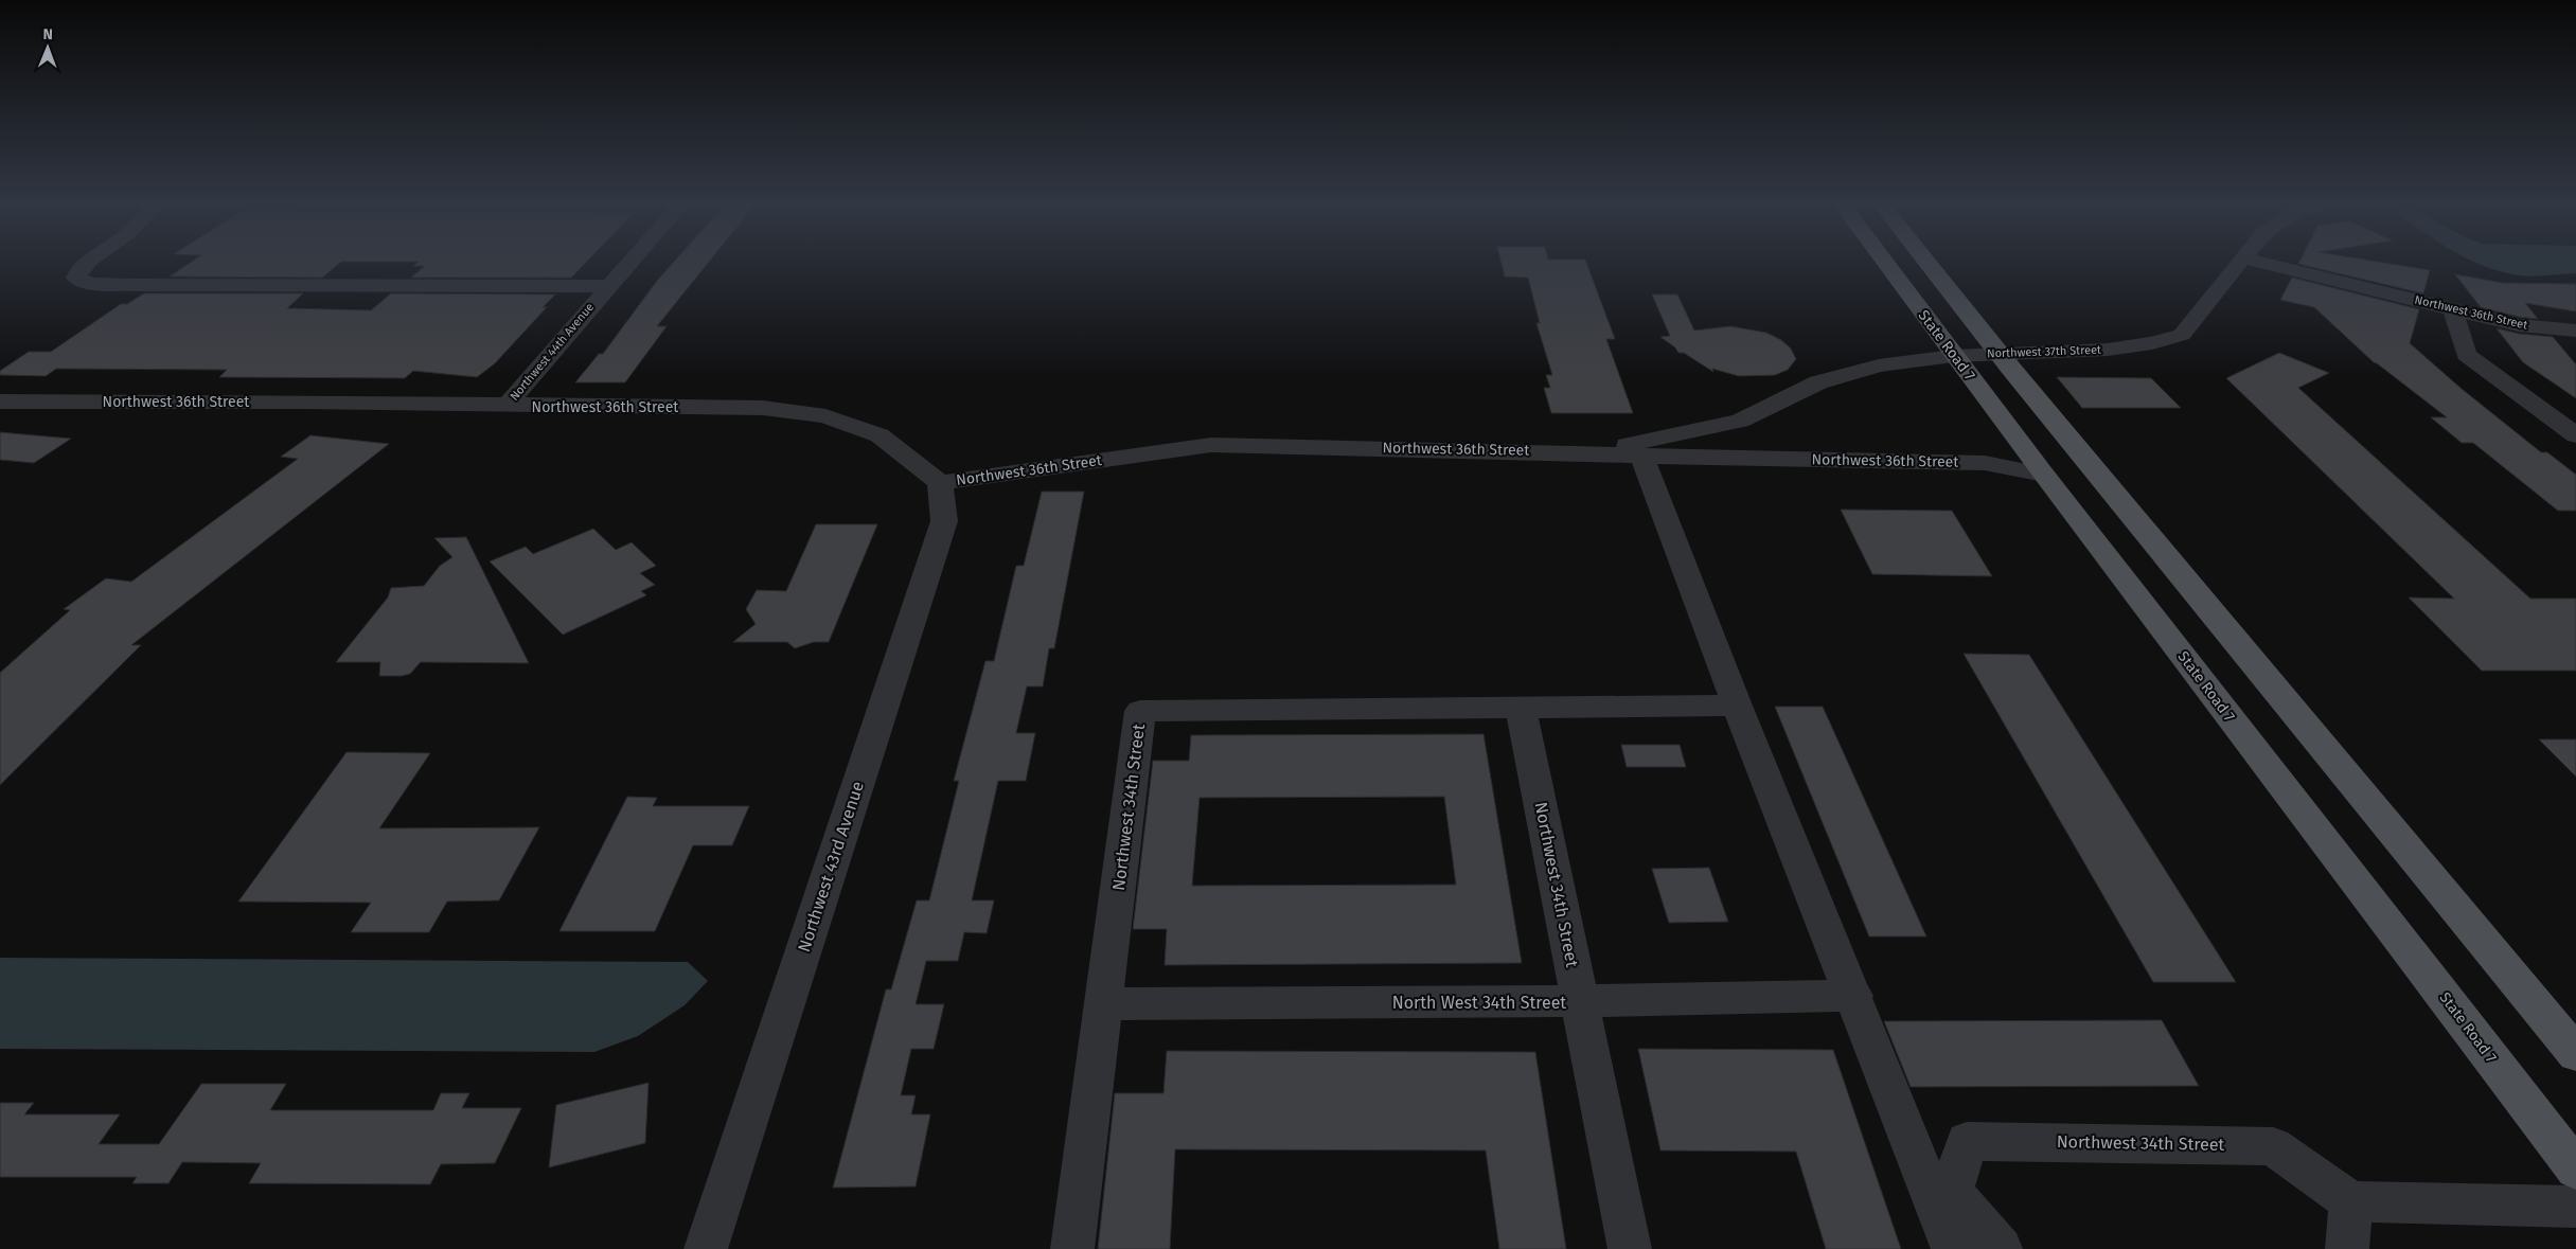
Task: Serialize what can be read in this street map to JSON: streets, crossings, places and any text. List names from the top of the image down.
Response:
{
  "streets": {
    "main road": ["State Road 7"],
    "street": [
      "Northwest 36th Street",
      "Northwest 44th Avenue",
      "Northwest 37th Street",
      "Northwest 34th Street",
      "Northwest 43rd Avenue",
      "North West 34th Street"
    ]
  },
  "crossings": [
    ["Northwest 36th Street", "State Road 7"],
    ["Northwest 36th Street", "Northwest 44th Avenue"],
    ["Northwest 36th Street", "Northwest 37th Street"],
    ["Northwest 36th Street", "Northwest 43rd Avenue"],
    ["State Road 7", "Northwest 37th Street"],
    ["Northwest 34th Street", "North West 34th Street"]
  ],
  "north": "top"
}
